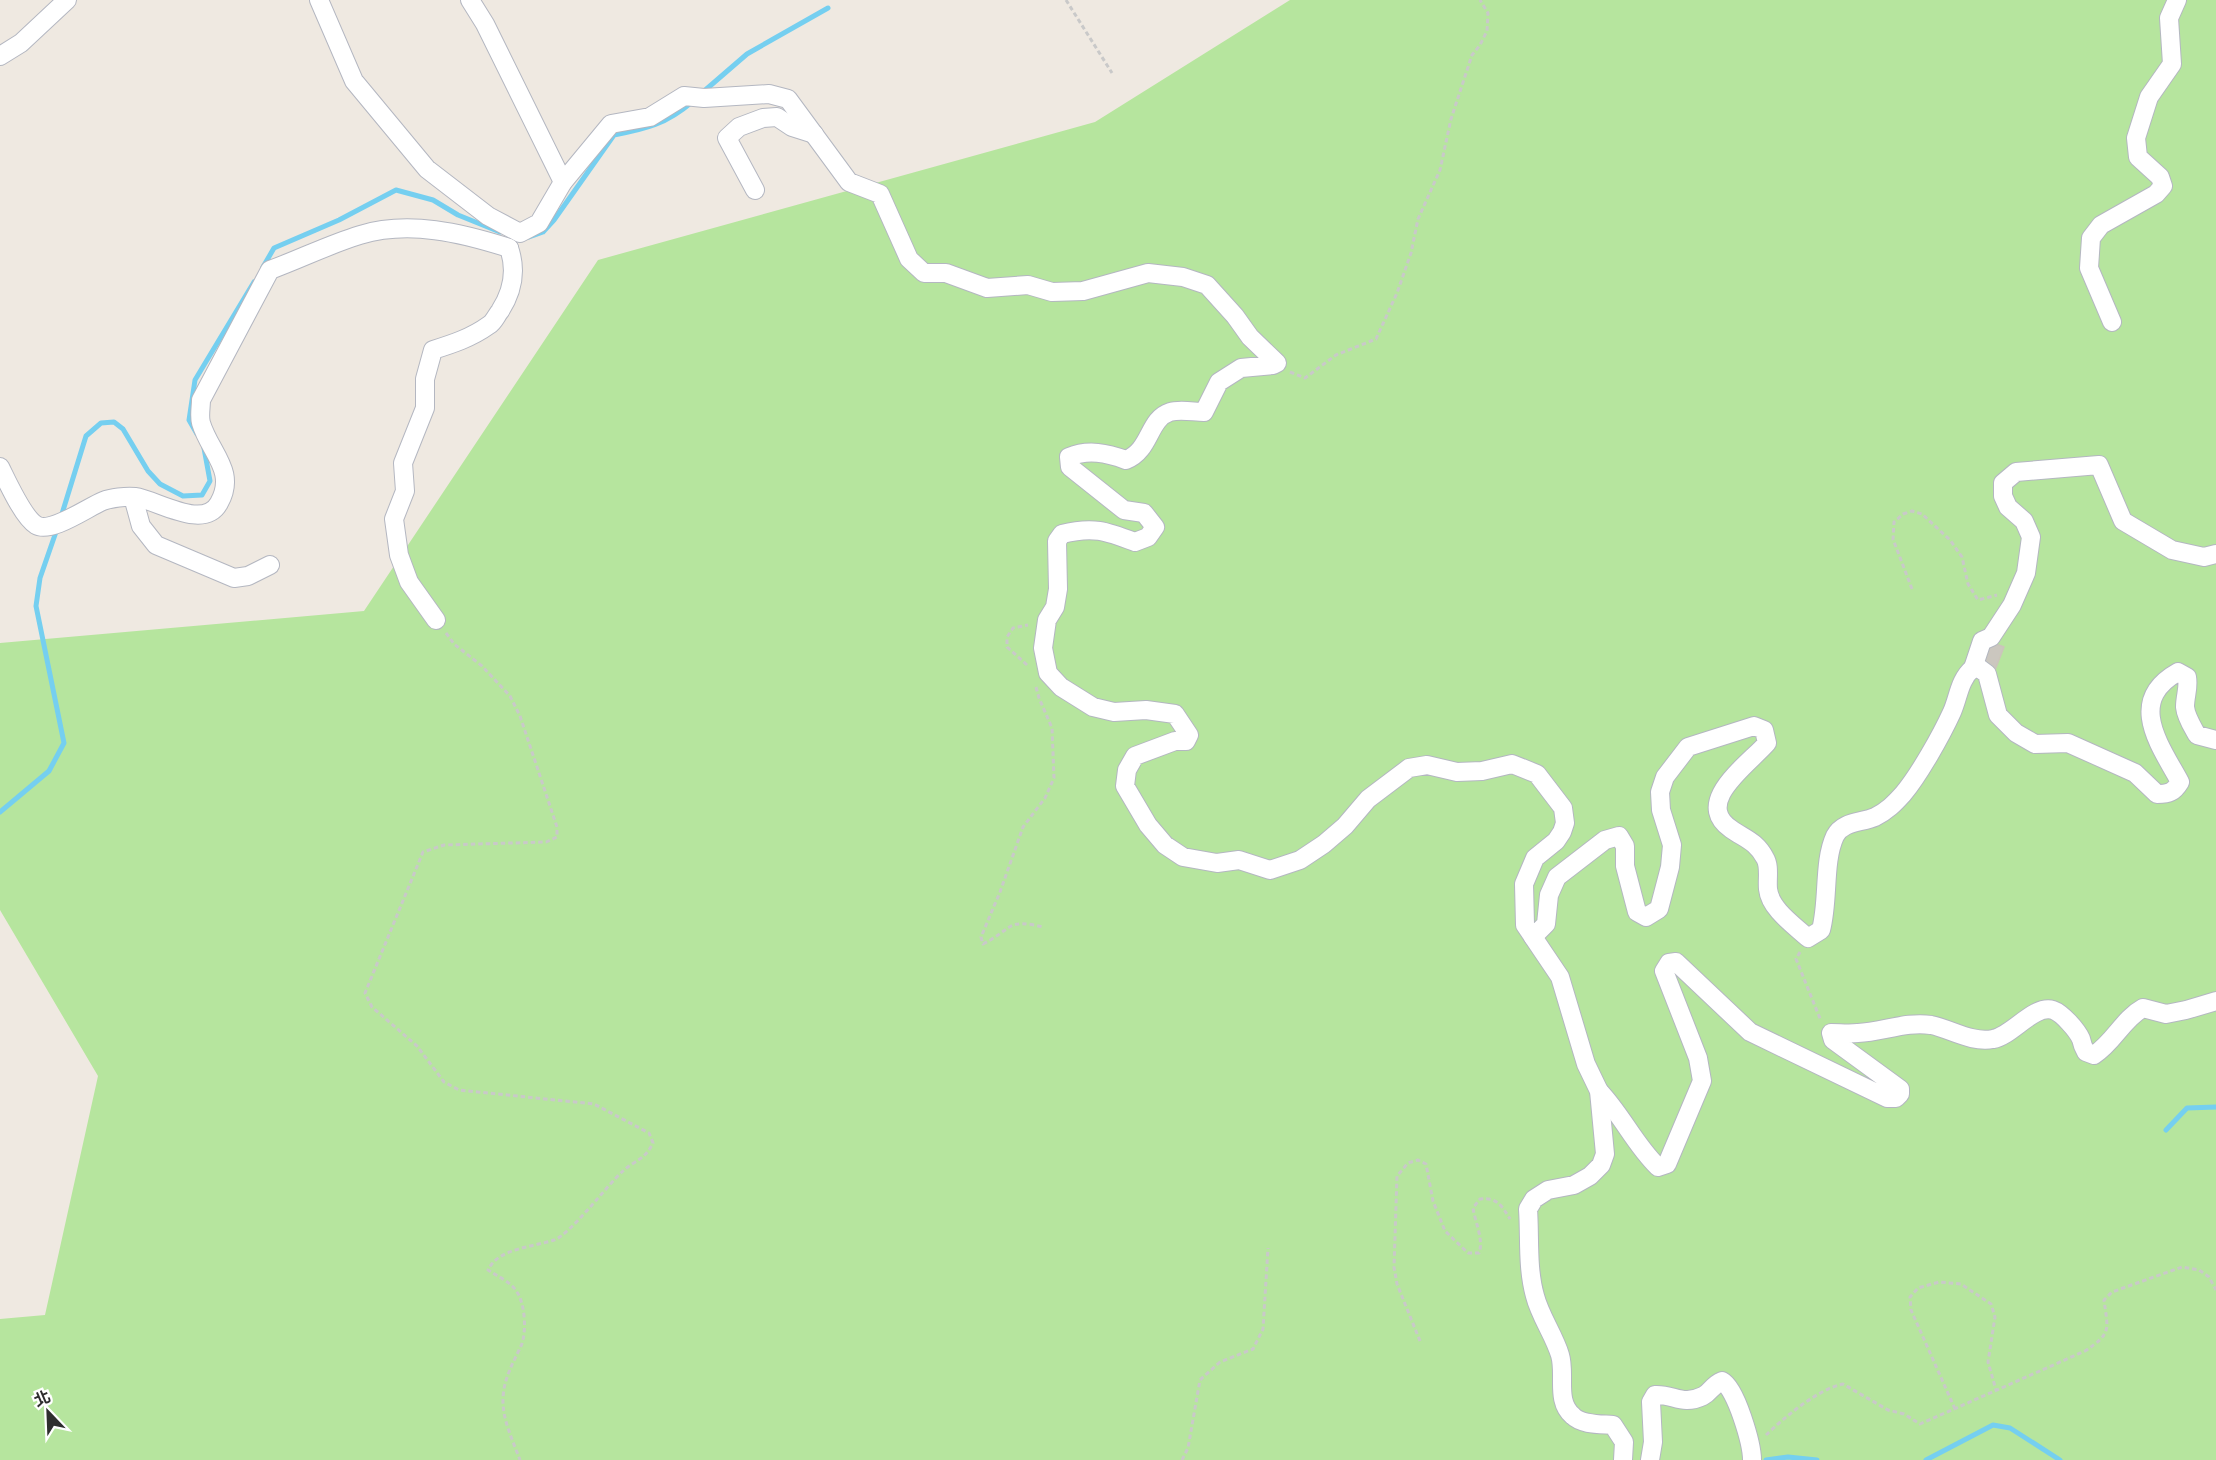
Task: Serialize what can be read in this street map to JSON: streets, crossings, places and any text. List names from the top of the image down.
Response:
{
  "north": "top left"
}
